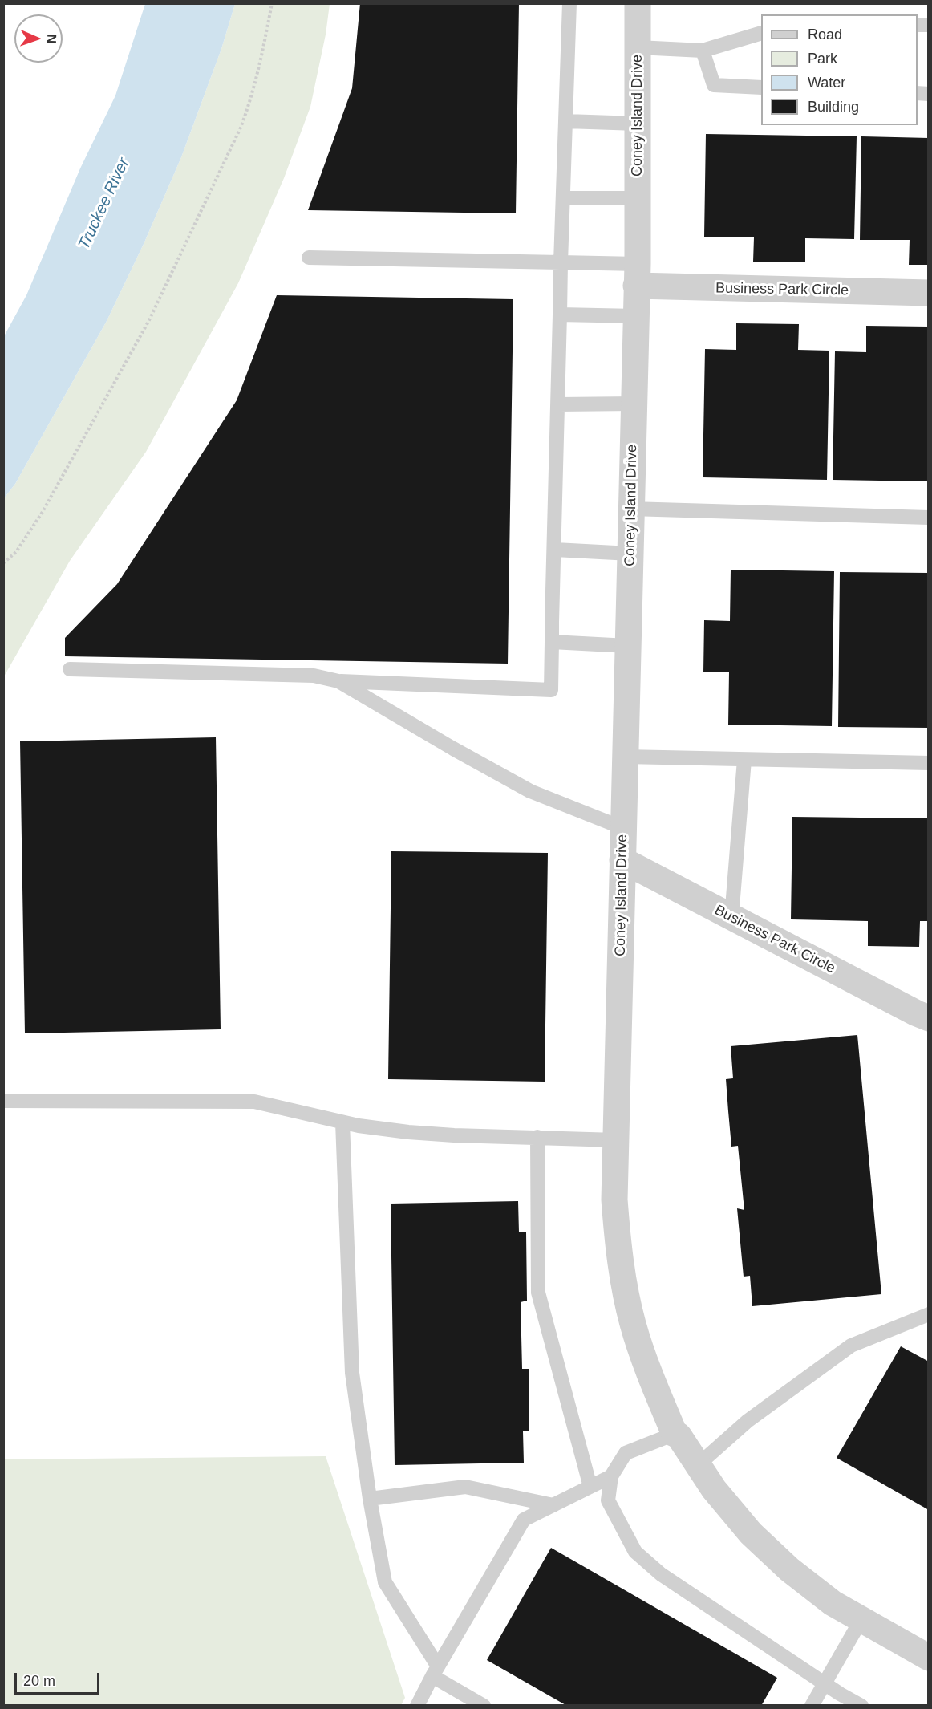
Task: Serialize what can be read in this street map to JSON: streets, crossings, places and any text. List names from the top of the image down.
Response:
{
  "streets": {
    "street": ["Coney Island Drive", "Business Park Circle"]
  },
  "crossings": [
    ["Coney Island Drive", "Business Park Circle"]
  ],
  "water": ["Truckee River"],
  "legend": [
    "Road",
    "Park",
    "Water",
    "Building"
  ],
  "scale_bar": "20 m",
  "north": "right"
}
